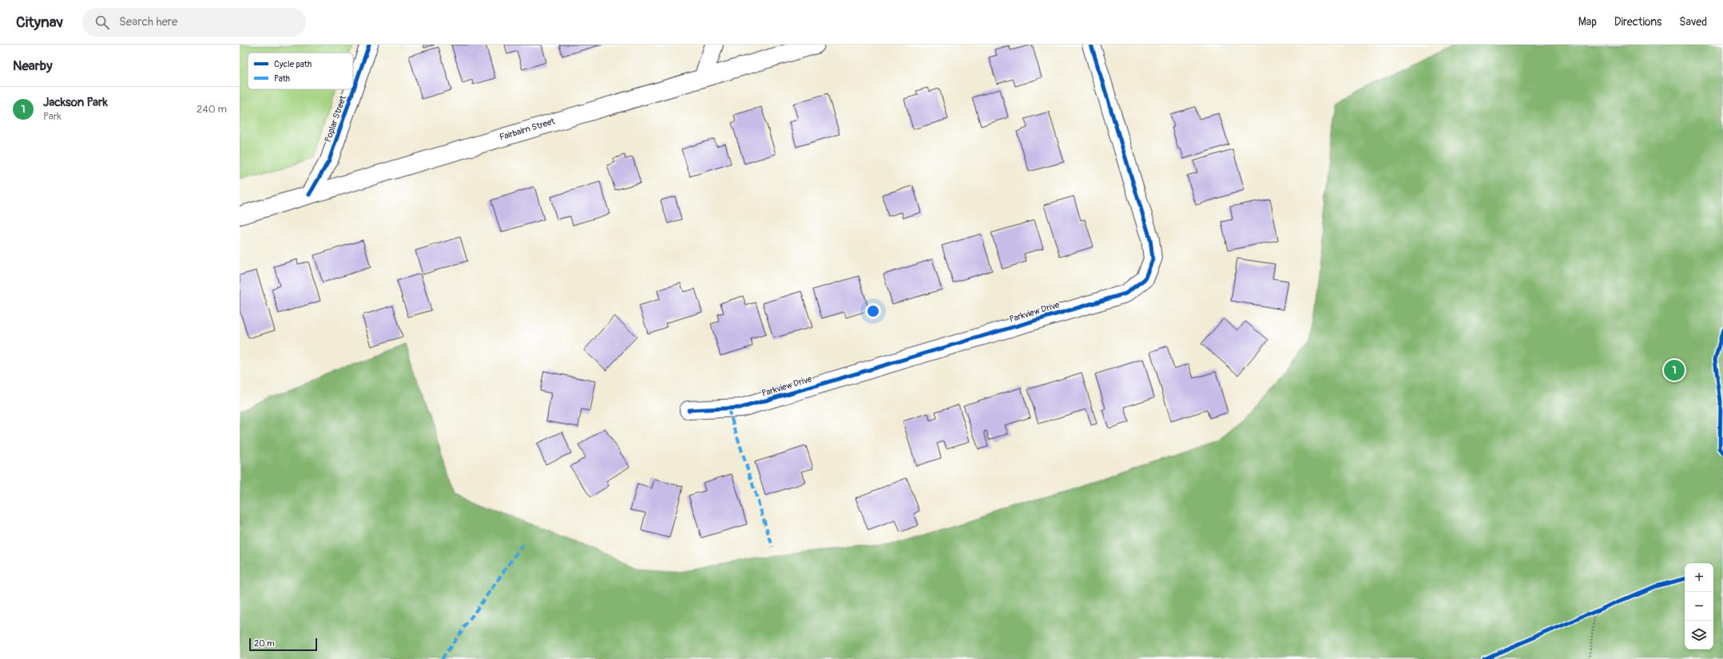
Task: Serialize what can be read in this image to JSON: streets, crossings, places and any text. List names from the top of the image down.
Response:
{
  "streets": {
    "street": ["Poplar Street", "Fairbairn Street", "Parkview Drive"]
  },
  "crossings": [
    ["Poplar Street", "Fairbairn Street"]
  ],
  "legend": ["Cycle path", "Path"],
  "scale_bar": "20 m",
  "page": {
    "header": "Citynav",
    "search": "Search here",
    "nav": ["Map", "Directions", "Saved"],
    "heading": "Nearby",
    "list": [
      {
        "mark": "1",
        "name": "Jackson Park",
        "note": "Park",
        "value": "240 m"
      }
    ],
    "pins": "1",
    "map_buttons": ["+", "−"],
    "scale": "20 m"
  }
}
